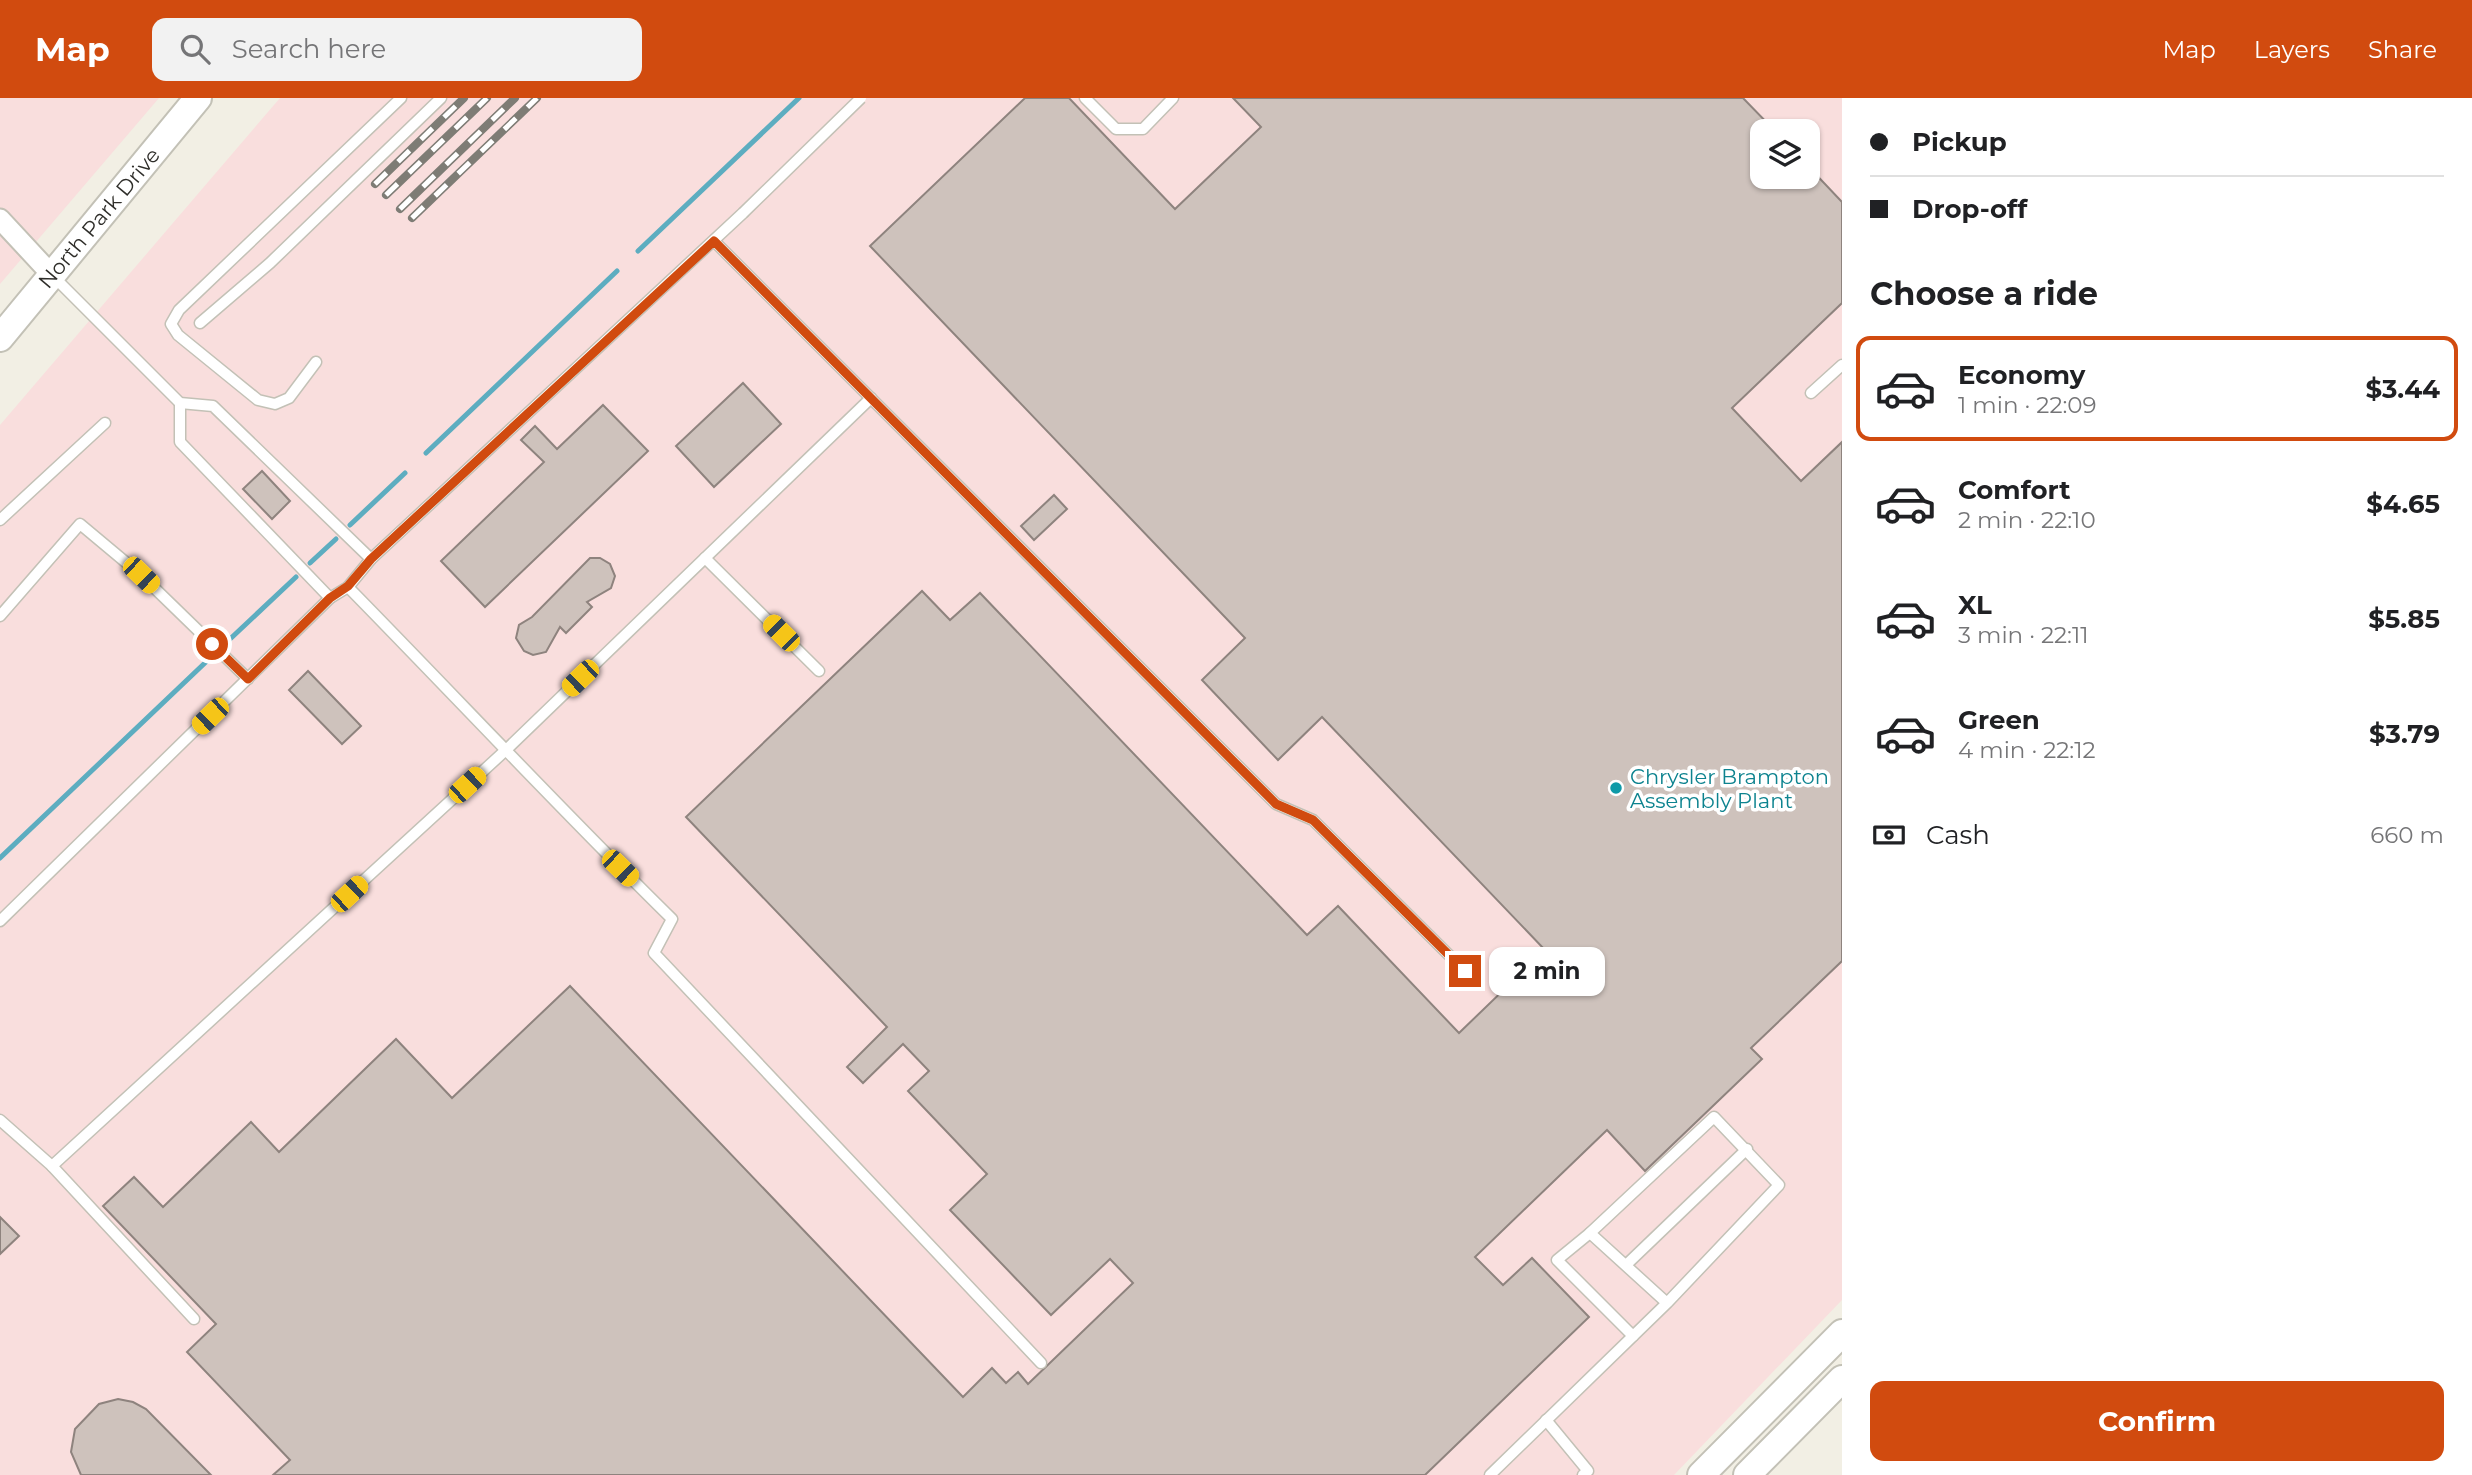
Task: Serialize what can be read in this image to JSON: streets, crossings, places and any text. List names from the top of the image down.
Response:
{
  "streets": {
    "main road": ["North Park Drive"]
  },
  "places": ["Chrysler Brampton Assembly Plant"],
  "page": {
    "header": "Map",
    "search": "Search here",
    "nav": ["Map", "Layers", "Share"],
    "banner": ["Pickup", "Drop-off"],
    "heading": "Choose a ride",
    "list": [
      {
        "name": "Economy",
        "note": "1 min · 22:09",
        "value": "$3.44"
      },
      {
        "name": "Comfort",
        "note": "2 min · 22:10",
        "value": "$4.65"
      },
      {
        "name": "XL",
        "note": "3 min · 22:11",
        "value": "$5.85"
      },
      {
        "name": "Green",
        "note": "4 min · 22:12",
        "value": "$3.79"
      }
    ],
    "pay": ["Cash", "660 m"],
    "bubble": "2 min",
    "buttons": "Confirm"
  }
}
